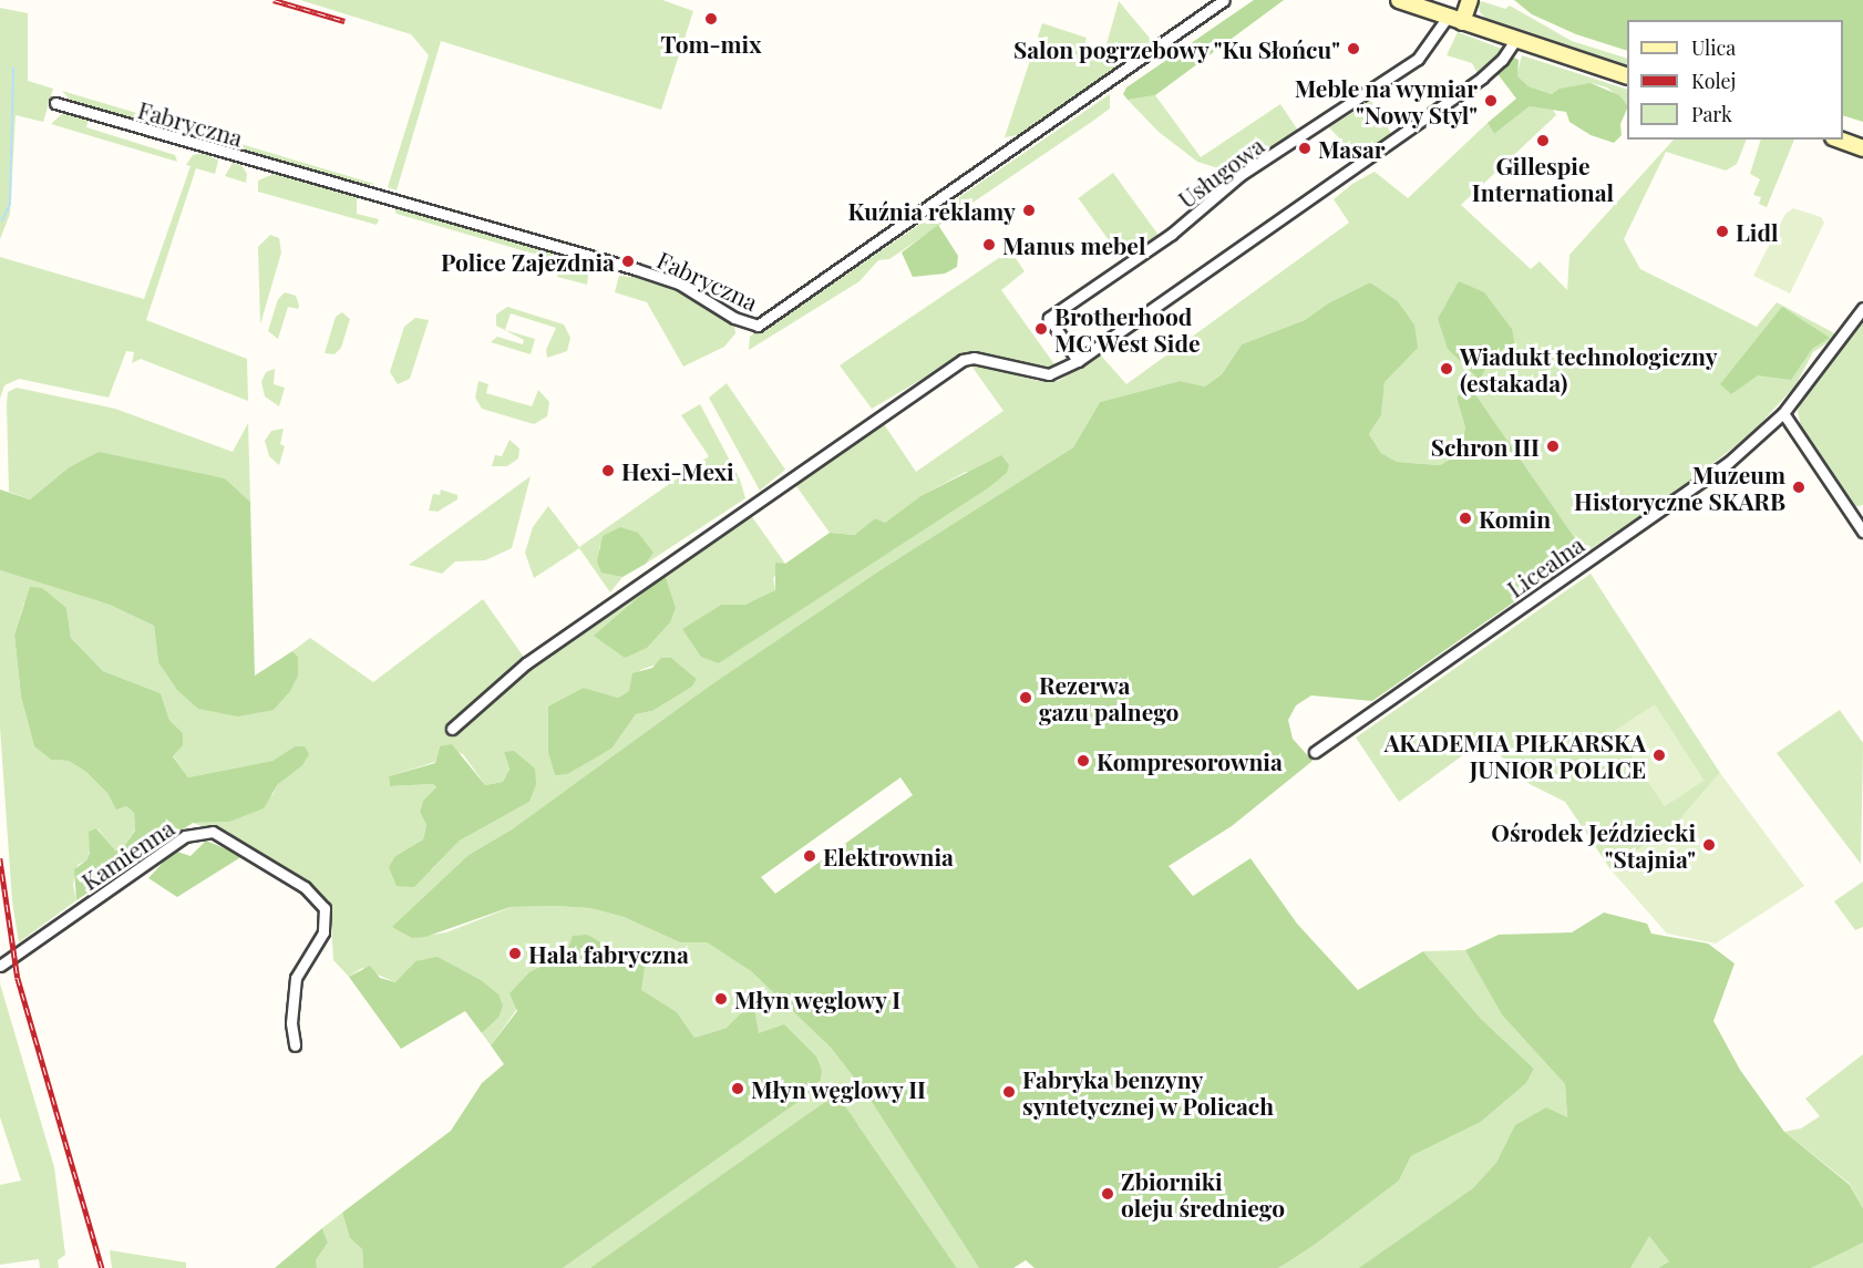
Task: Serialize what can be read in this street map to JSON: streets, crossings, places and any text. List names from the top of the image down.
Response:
{
  "streets": {
    "street": [
      "Fabryczna",
      "Usługowa",
      "Licealna",
      "Kamienna"
    ]
  },
  "places": [
    "Tom-mix",
    "Salon pogrzebowy \"Ku Słońcu\"",
    "Meble na wymiar \"Nowy Styl\"",
    "Gillespie International",
    "Masar",
    "Kuźnia reklamy",
    "Lidl",
    "Manus mebel",
    "Police Zajezdnia",
    "Brotherhood MC West Side",
    "Wiadukt technologiczny (estakada)",
    "Schron III",
    "Hexi-Mexi",
    "Muzeum Historyczne SKARB",
    "Komin",
    "Rezerwa gazu palnego",
    "AKADEMIA PIŁKARSKA JUNIOR POLICE",
    "Kompresorownia",
    "Ośrodek Jeździecki \"Stajnia\"",
    "Elektrownia",
    "Hala fabryczna",
    "Młyn węglowy I",
    "Młyn węglowy II",
    "Fabryka benzyny syntetycznej w Policach",
    "Zbiorniki oleju średniego"
  ],
  "legend": ["Ulica", "Kolej", "Park"]
}
